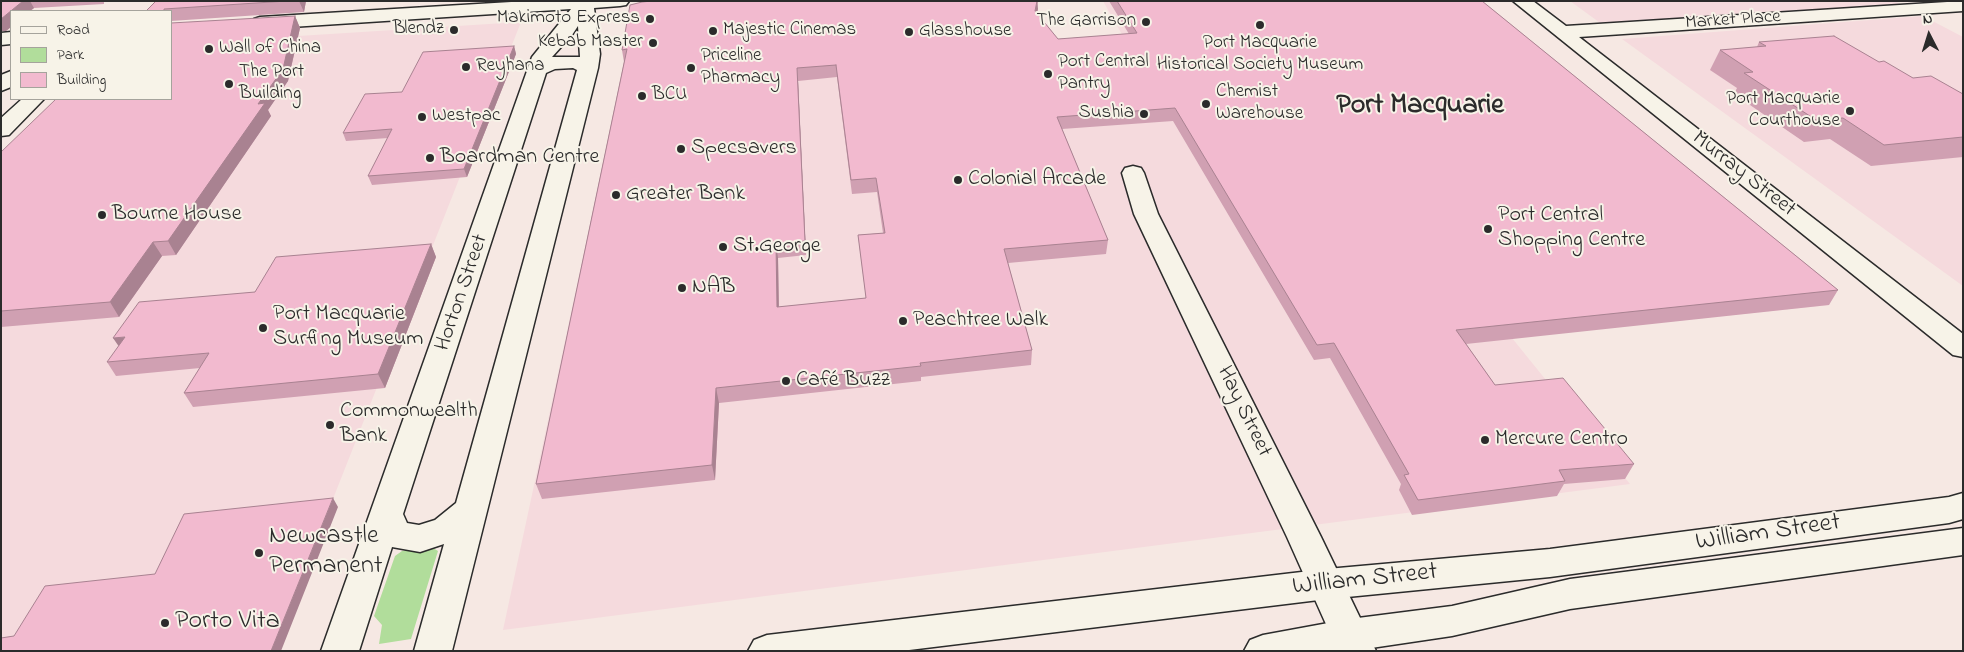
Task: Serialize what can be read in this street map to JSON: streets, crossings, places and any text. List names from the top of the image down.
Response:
{
  "streets": {
    "street": [
      "Market Place",
      "Murray Street",
      "Horton Street",
      "Hay Street",
      "William Street"
    ]
  },
  "crossings": [
    ["Market Place", "Murray Street"],
    ["Hay Street", "William Street"]
  ],
  "districts": ["Port Macquarie"],
  "places": [
    "Makimoto Express",
    "The Garrison",
    "Port Macquarie Historical Society Museum",
    "Blendz",
    "Majestic Cinemas",
    "Glasshouse",
    "Kebab Master",
    "Wall of China",
    "Reyhana",
    "Priceline Pharmacy",
    "Port Central Pantry",
    "The Port Building",
    "BCU",
    "Chemist Warehouse",
    "Port Macquarie Courthouse",
    "Sushia",
    "Westpac",
    "Specsavers",
    "Boardman Centre",
    "Colonial Arcade",
    "Greater Bank",
    "Bourne House",
    "Port Central Shopping Centre",
    "St.George",
    "NAB",
    "Peachtree Walk",
    "Port Macquarie Surfing Museum",
    "Café Buzz",
    "Commonwealth Bank",
    "Mercure Centro",
    "Newcastle Permanent",
    "Porto Vita"
  ],
  "legend": ["Road", "Park", "Building"],
  "north": "top"
}
